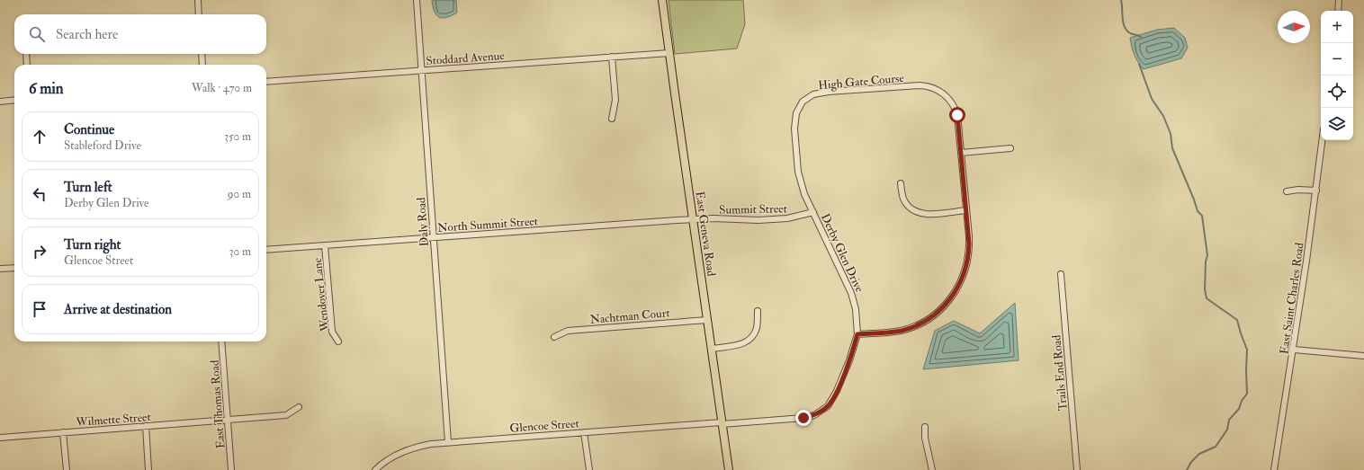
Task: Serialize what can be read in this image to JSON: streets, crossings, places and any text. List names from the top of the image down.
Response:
{
  "streets": {
    "main road": ["East Geneva Road"],
    "street": [
      "Stoddard Avenue",
      "High Gate Course",
      "Summit Street",
      "Daly Road",
      "North Summit Street",
      "Derby Glen Drive",
      "Wendover Lane",
      "East Saint Charles Road",
      "Nachtman Court",
      "Trails End Road",
      "East Thomas Road",
      "Wilmette Street",
      "Glencoe Street"
    ]
  },
  "crossings": [
    ["Stoddard Avenue", "Daly Road"],
    ["Stoddard Avenue", "East Geneva Road"],
    ["High Gate Course", "Derby Glen Drive"],
    ["Summit Street", "North Summit Street"],
    ["Summit Street", "East Geneva Road"],
    ["Summit Street", "Derby Glen Drive"],
    ["Daly Road", "North Summit Street"],
    ["Daly Road", "Glencoe Street"],
    ["North Summit Street", "East Geneva Road"],
    ["North Summit Street", "Wendover Lane"],
    ["East Geneva Road", "Nachtman Court"],
    ["East Geneva Road", "Glencoe Street"],
    ["Derby Glen Drive", "Glencoe Street"],
    ["East Thomas Road", "Wilmette Street"]
  ],
  "north": "right",
  "page": {
    "map_buttons": ["+", "−"],
    "search": "Search here",
    "heading": ["6 min", "Walk · 470 m"],
    "list": [
      ["Continue", "Stableford Drive", "350 m"],
      ["Turn left", "Derby Glen Drive", "90 m"],
      ["Turn right", "Glencoe Street", "30 m"],
      "Arrive at destination"
    ]
  }
}
